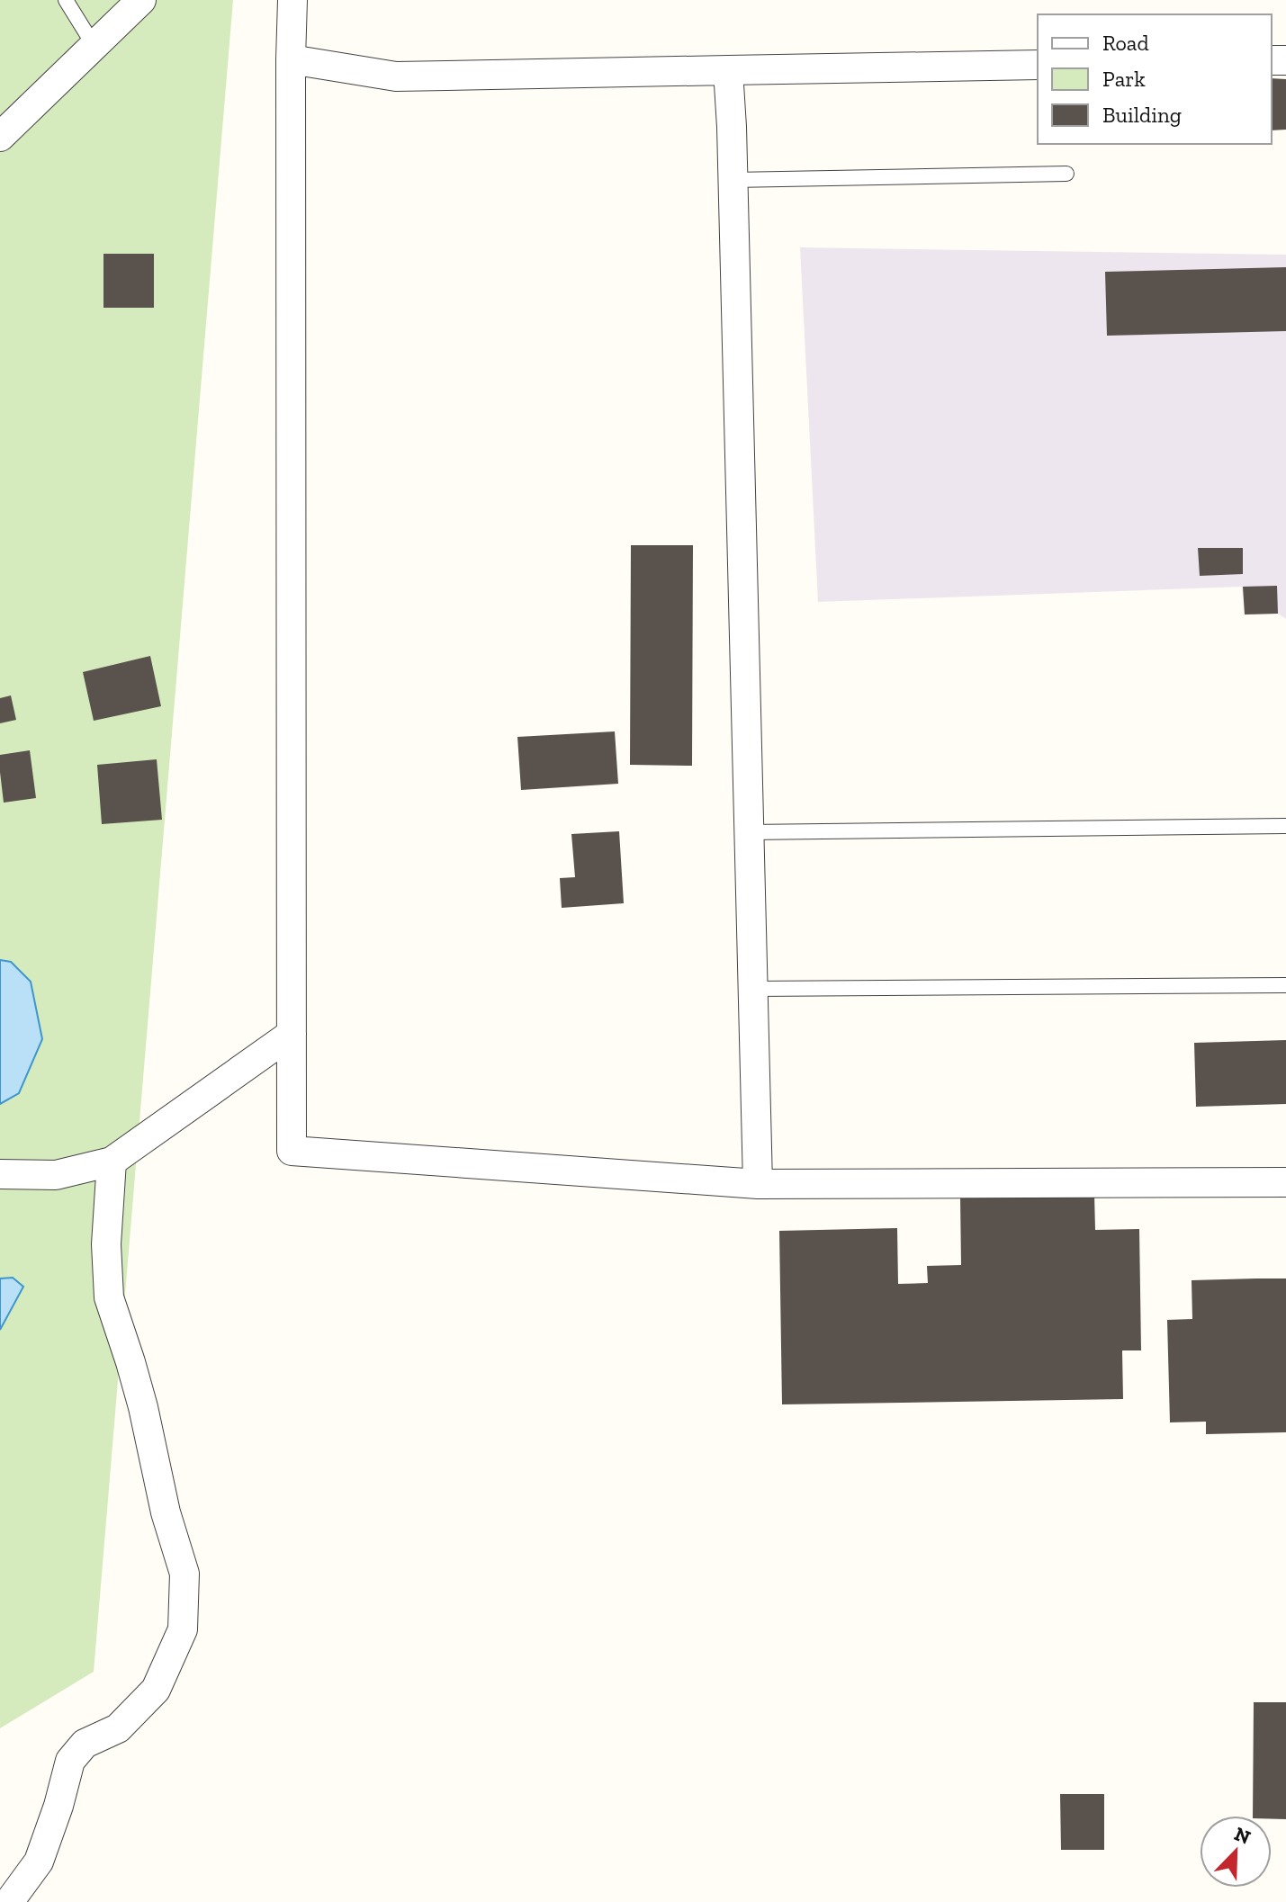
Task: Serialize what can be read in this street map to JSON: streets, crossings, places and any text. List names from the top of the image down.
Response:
{
  "legend": ["Road", "Park", "Building"],
  "north": "top right"
}
